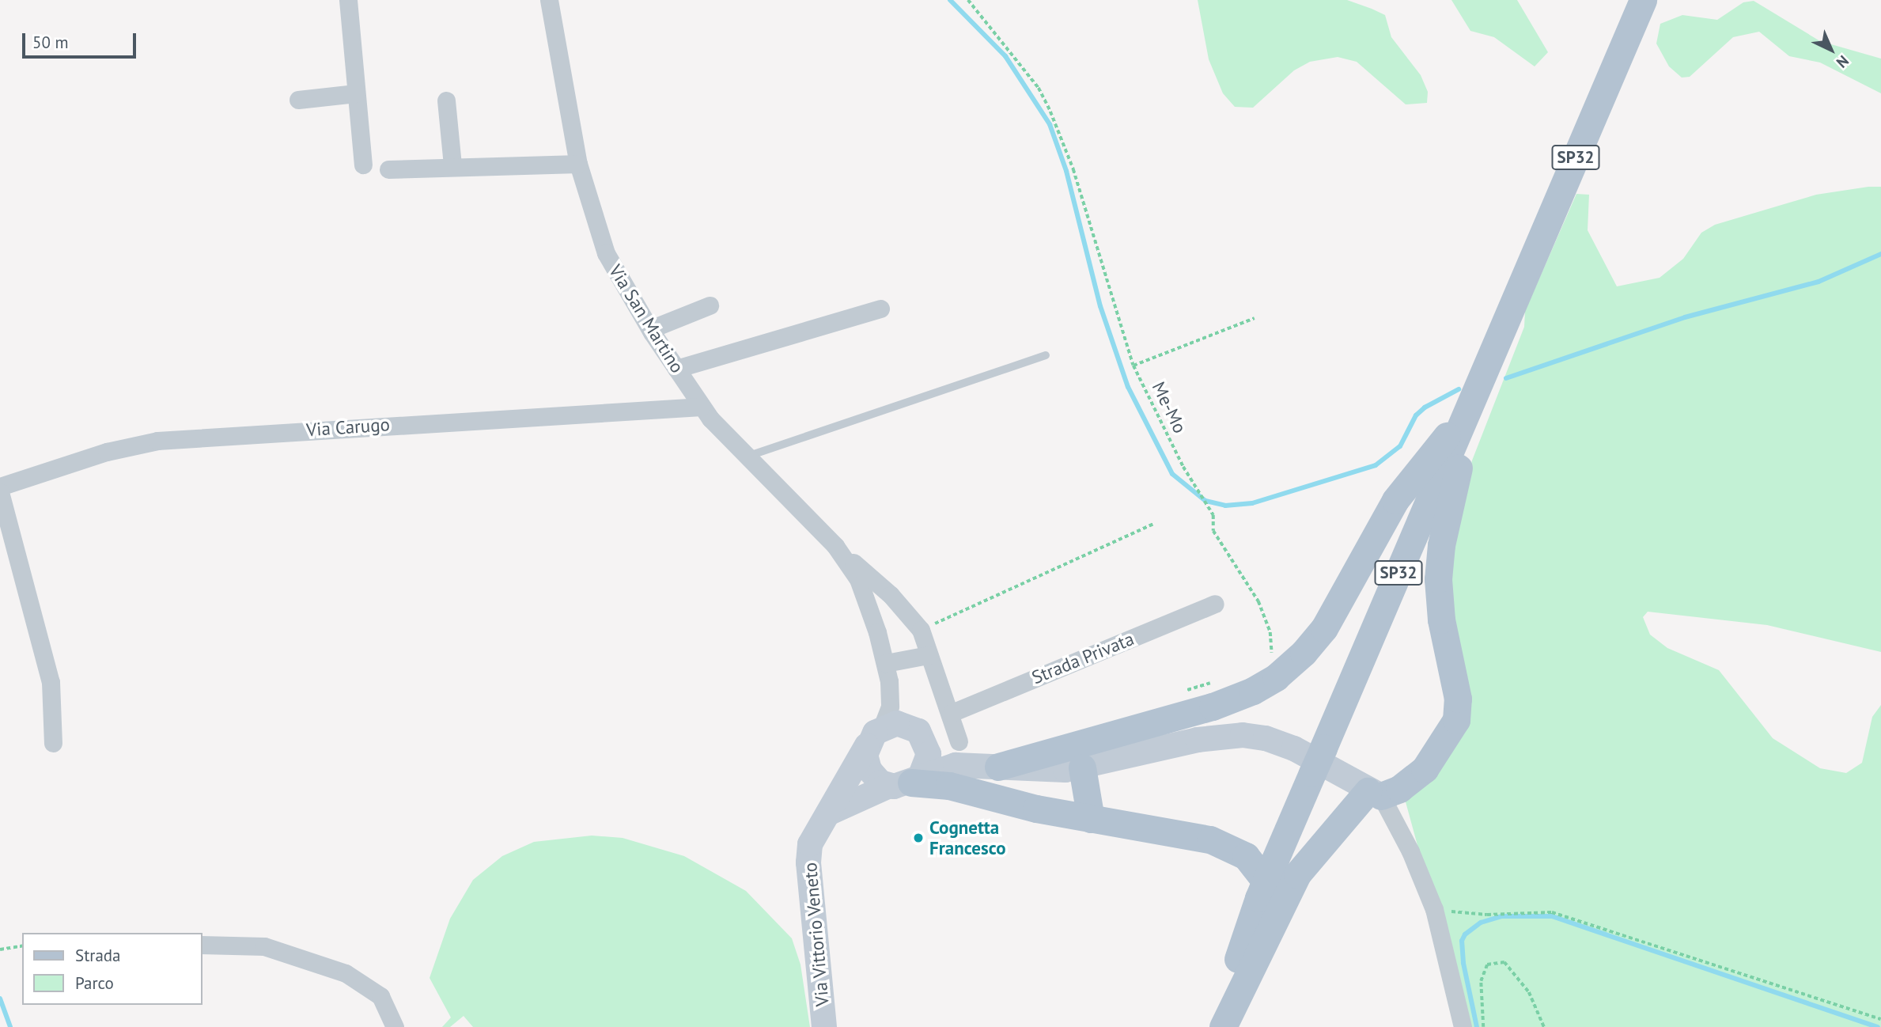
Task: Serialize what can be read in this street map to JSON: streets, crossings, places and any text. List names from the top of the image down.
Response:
{
  "streets": {
    "main road": ["SP32"],
    "street": [
      "Via San Martino",
      "Via Carugo",
      "Strada Privata",
      "Via Vittorio Veneto"
    ],
    "path": ["Me-Mo"]
  },
  "crossings": [
    ["Via San Martino", "Via Carugo"],
    ["Via San Martino", "Via Vittorio Veneto"]
  ],
  "places": ["Cognetta Francesco"],
  "legend": ["Strada", "Parco"],
  "scale_bar": "50 m",
  "north": "bottom right"
}
